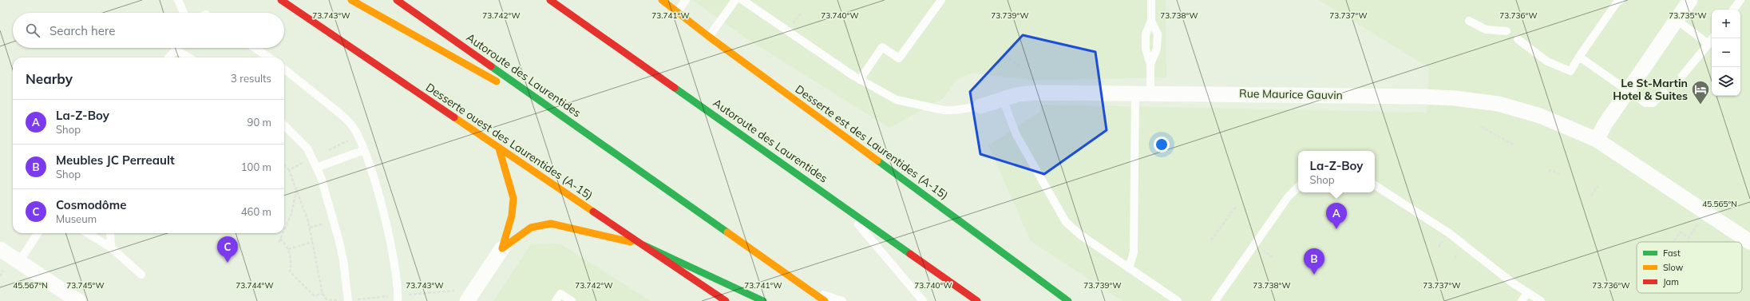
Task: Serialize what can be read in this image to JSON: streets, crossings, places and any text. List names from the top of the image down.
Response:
{
  "streets": {
    "main road": ["Autoroute des Laurentides", "Desserte ouest des Laurentides (A-15)", "Desserte est des Laurentides (A-15)"],
    "street": ["Rue Maurice Gauvin"]
  },
  "places": {
    "hotel": ["Le St-Martin Hotel & Suites"]
  },
  "legend": ["Fast", "Slow", "Jam"],
  "page": {
    "map_buttons": ["+", "−"],
    "search": "Search here",
    "heading": ["Nearby", "3 results"],
    "list": [
      {
        "mark": "A",
        "name": "La-Z-Boy",
        "note": "Shop",
        "value": "90 m"
      },
      {
        "mark": "B",
        "name": "Meubles JC Perreault",
        "note": "Shop",
        "value": "100 m"
      },
      {
        "mark": "C",
        "name": "Cosmodôme",
        "note": "Museum",
        "value": "460 m"
      }
    ],
    "popup": ["La-Z-Boy", "Shop"],
    "pins": ["A", "C", "B"]
  },
  "coordinates": [
    "73.743°W",
    "73.742°W",
    "73.741°W",
    "73.740°W",
    "73.739°W",
    "73.738°W",
    "73.737°W",
    "73.736°W",
    "73.735°W",
    "45.565°N",
    "45.567°N",
    "73.745°W",
    "73.744°W"
  ]
}
